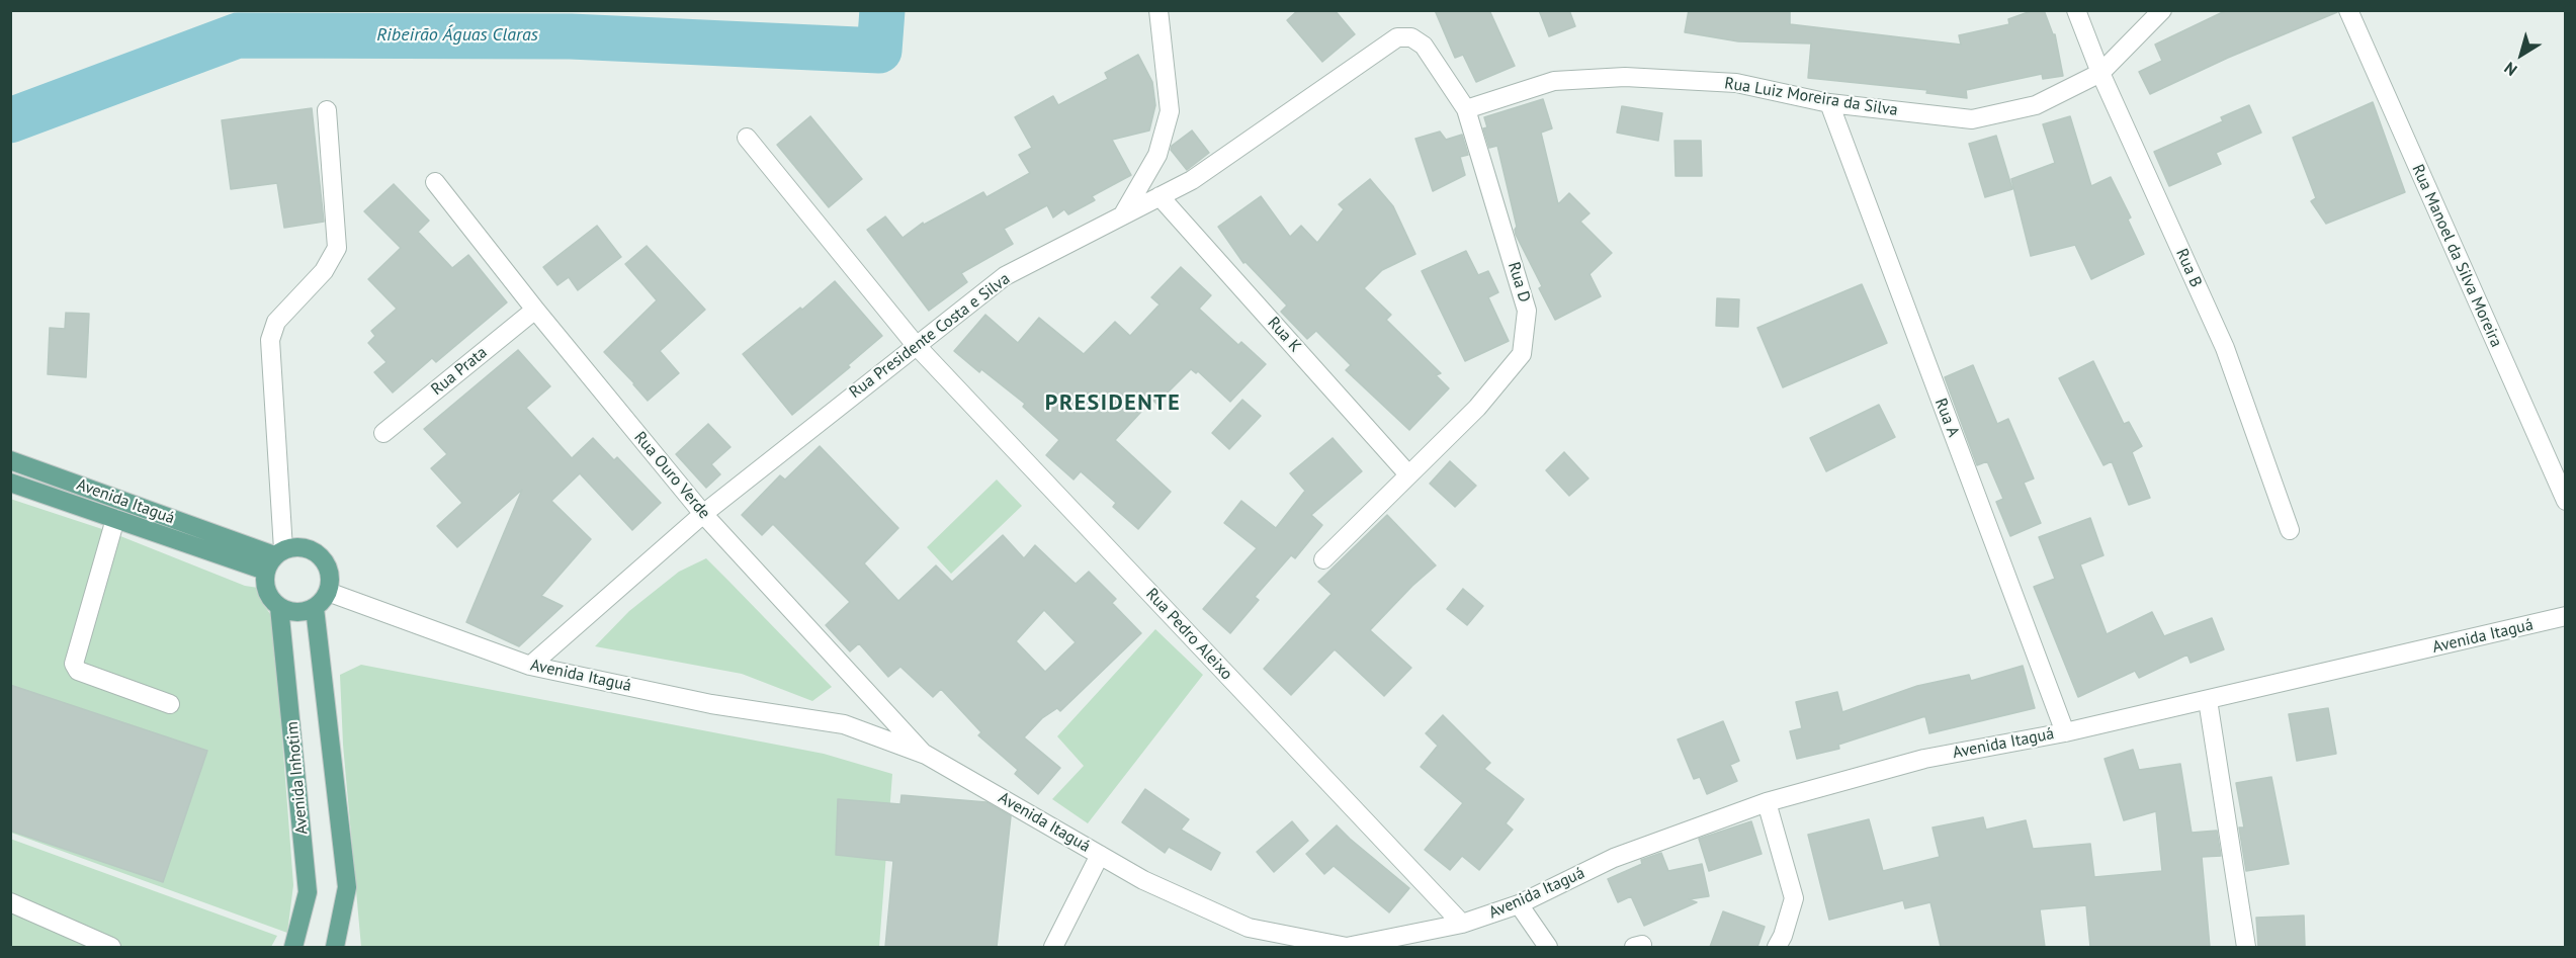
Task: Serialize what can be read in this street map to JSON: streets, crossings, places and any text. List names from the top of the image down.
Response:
{
  "streets": {
    "main road": ["Avenida Itaguá", "Avenida Inhotim"],
    "street": [
      "Rua Luiz Moreira da Silva",
      "Rua Manoel da Silva Moreira",
      "Rua B",
      "Rua D",
      "Rua K",
      "Rua Presidente Costa e Silva",
      "Rua Prata",
      "Rua A",
      "Rua Ouro Verde",
      "Rua Pedro Aleixo"
    ]
  },
  "crossings": [
    ["Rua Luiz Moreira da Silva", "Rua B"],
    ["Rua Luiz Moreira da Silva", "Rua D"],
    ["Rua Luiz Moreira da Silva", "Rua A"],
    ["Rua D", "Rua K"],
    ["Rua D", "Rua Presidente Costa e Silva"],
    ["Rua K", "Rua Presidente Costa e Silva"],
    ["Rua Presidente Costa e Silva", "Rua Ouro Verde"],
    ["Rua Presidente Costa e Silva", "Avenida Itaguá"],
    ["Rua Presidente Costa e Silva", "Rua Pedro Aleixo"],
    ["Rua Prata", "Rua Ouro Verde"],
    ["Rua A", "Avenida Itaguá"],
    ["Rua Ouro Verde", "Avenida Itaguá"],
    ["Avenida Itaguá", "Rua Pedro Aleixo"],
    ["Avenida Itaguá", "Avenida Inhotim"]
  ],
  "districts": ["PRESIDENTE"],
  "water": ["Ribeirão Águas Claras"],
  "north": "bottom left"
}
